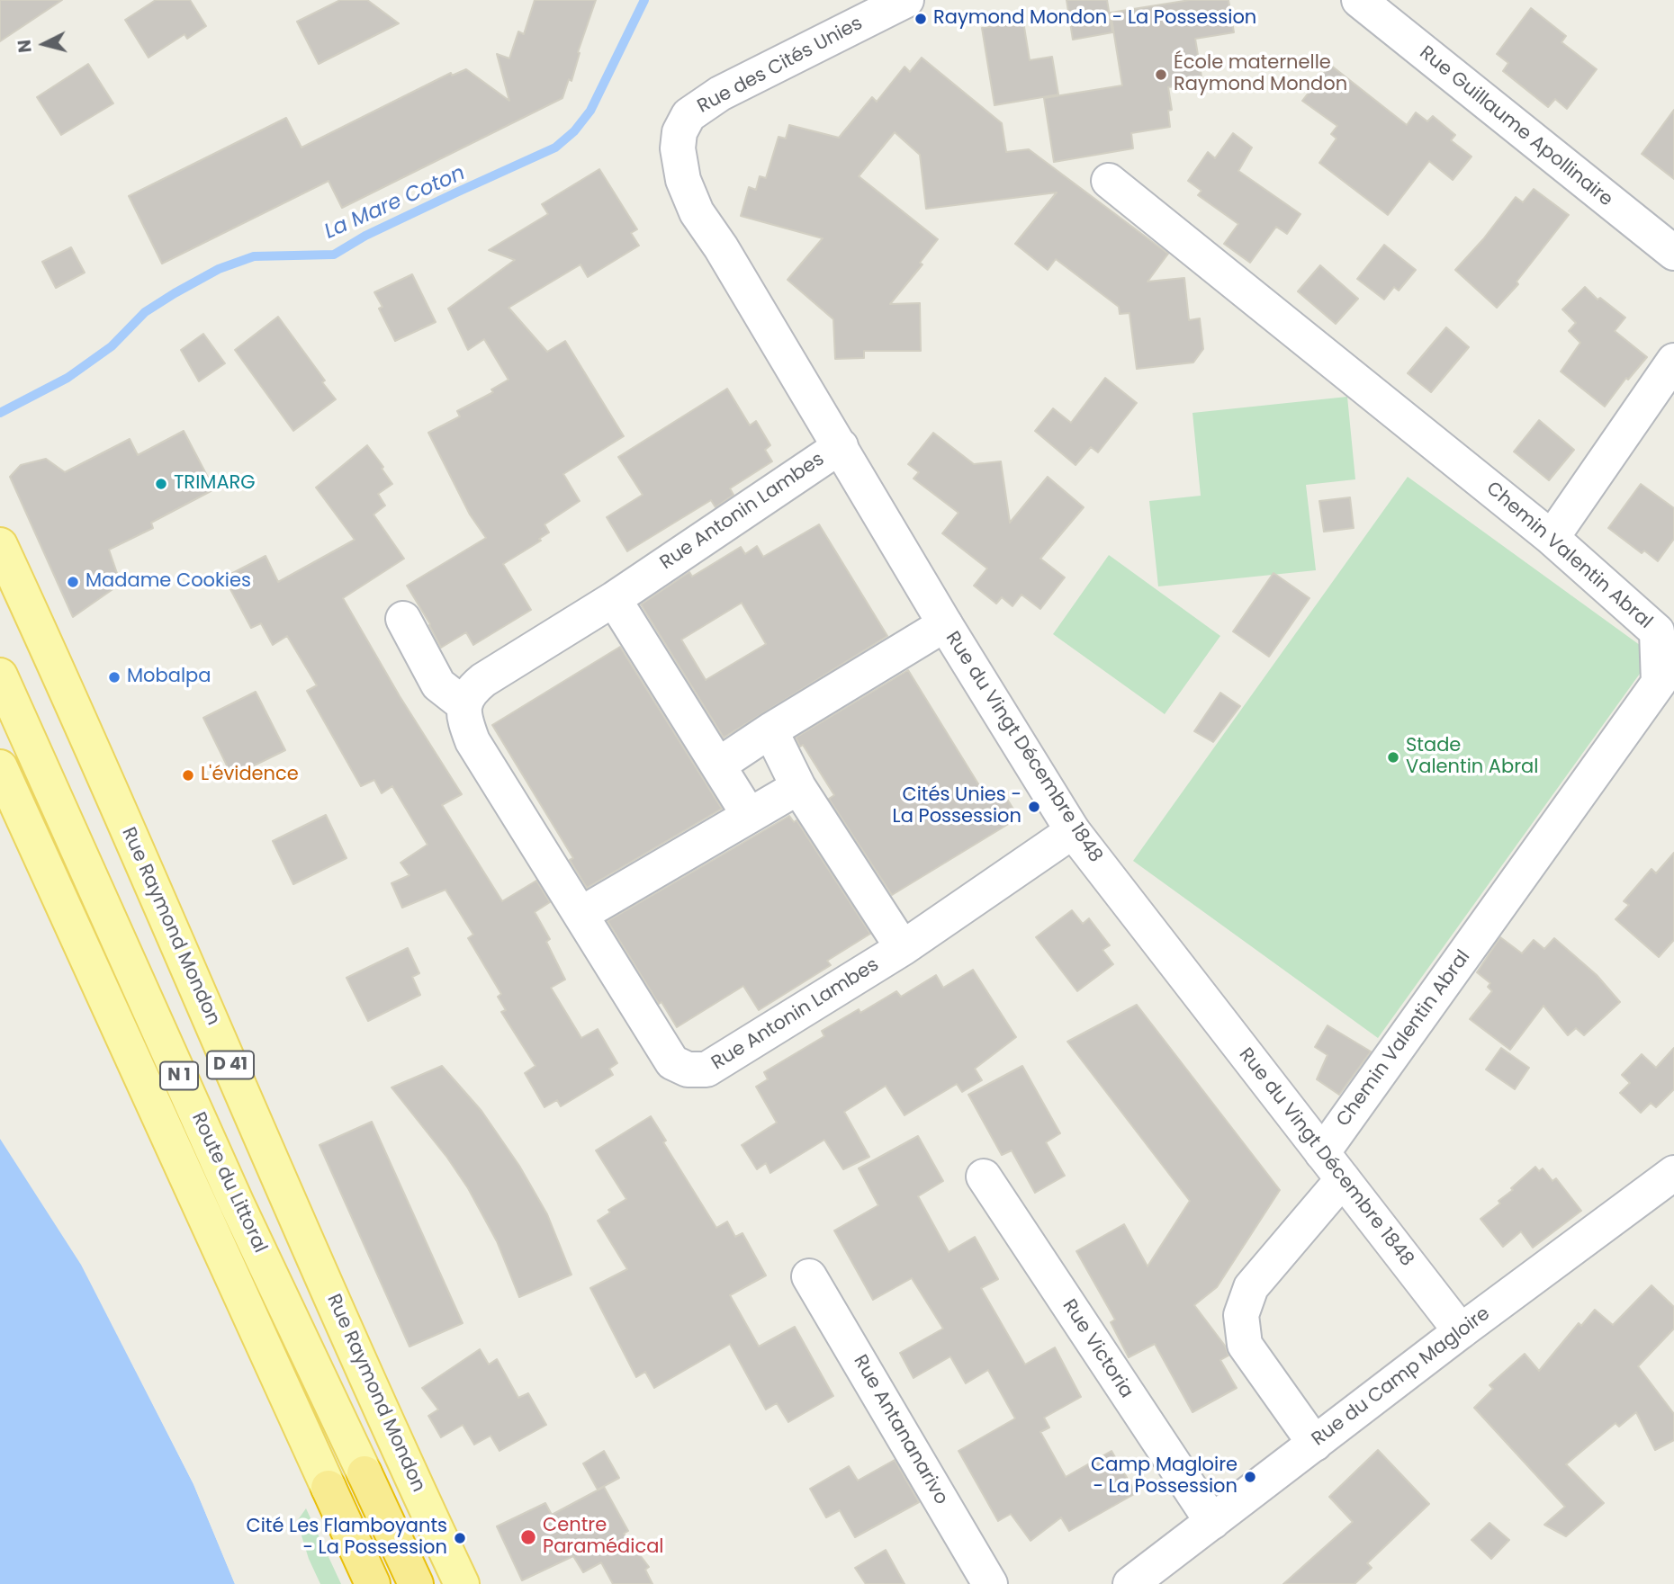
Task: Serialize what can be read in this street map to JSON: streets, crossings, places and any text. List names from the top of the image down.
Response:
{
  "streets": {
    "highway": ["N 1", "Route du Littoral"],
    "main road": ["Rue Raymond Mondon", "D 41"],
    "street": [
      "Rue des Cités Unies",
      "Rue Guillaume Apollinaire",
      "Rue Antonin Lambes",
      "Chemin Valentin Abral",
      "Rue du Vingt Décembre 1848",
      "Rue Victoria",
      "Rue du Camp Magloire",
      "Rue Antananarivo"
    ]
  },
  "crossings": [
    ["Rue des Cités Unies", "Rue du Vingt Décembre 1848"],
    ["Rue Antonin Lambes", "Rue du Vingt Décembre 1848"],
    ["Chemin Valentin Abral", "Rue du Vingt Décembre 1848"],
    ["Chemin Valentin Abral", "Rue du Camp Magloire"],
    ["Rue du Vingt Décembre 1848", "Rue du Camp Magloire"],
    ["Rue Victoria", "Rue du Camp Magloire"]
  ],
  "water": ["La Mare Coton"],
  "places": [
    "Raymond Mondon - La Possession",
    "École maternelle Raymond Mondon",
    "TRIMARG",
    "Madame Cookies",
    "Mobalpa",
    "Stade Valentin Abral",
    "L'évidence",
    "Cités Unies - La Possession",
    "Camp Magloire - La Possession",
    "Centre Paramédical",
    "Cité Les Flamboyants - La Possession"
  ],
  "north": "left"
}
